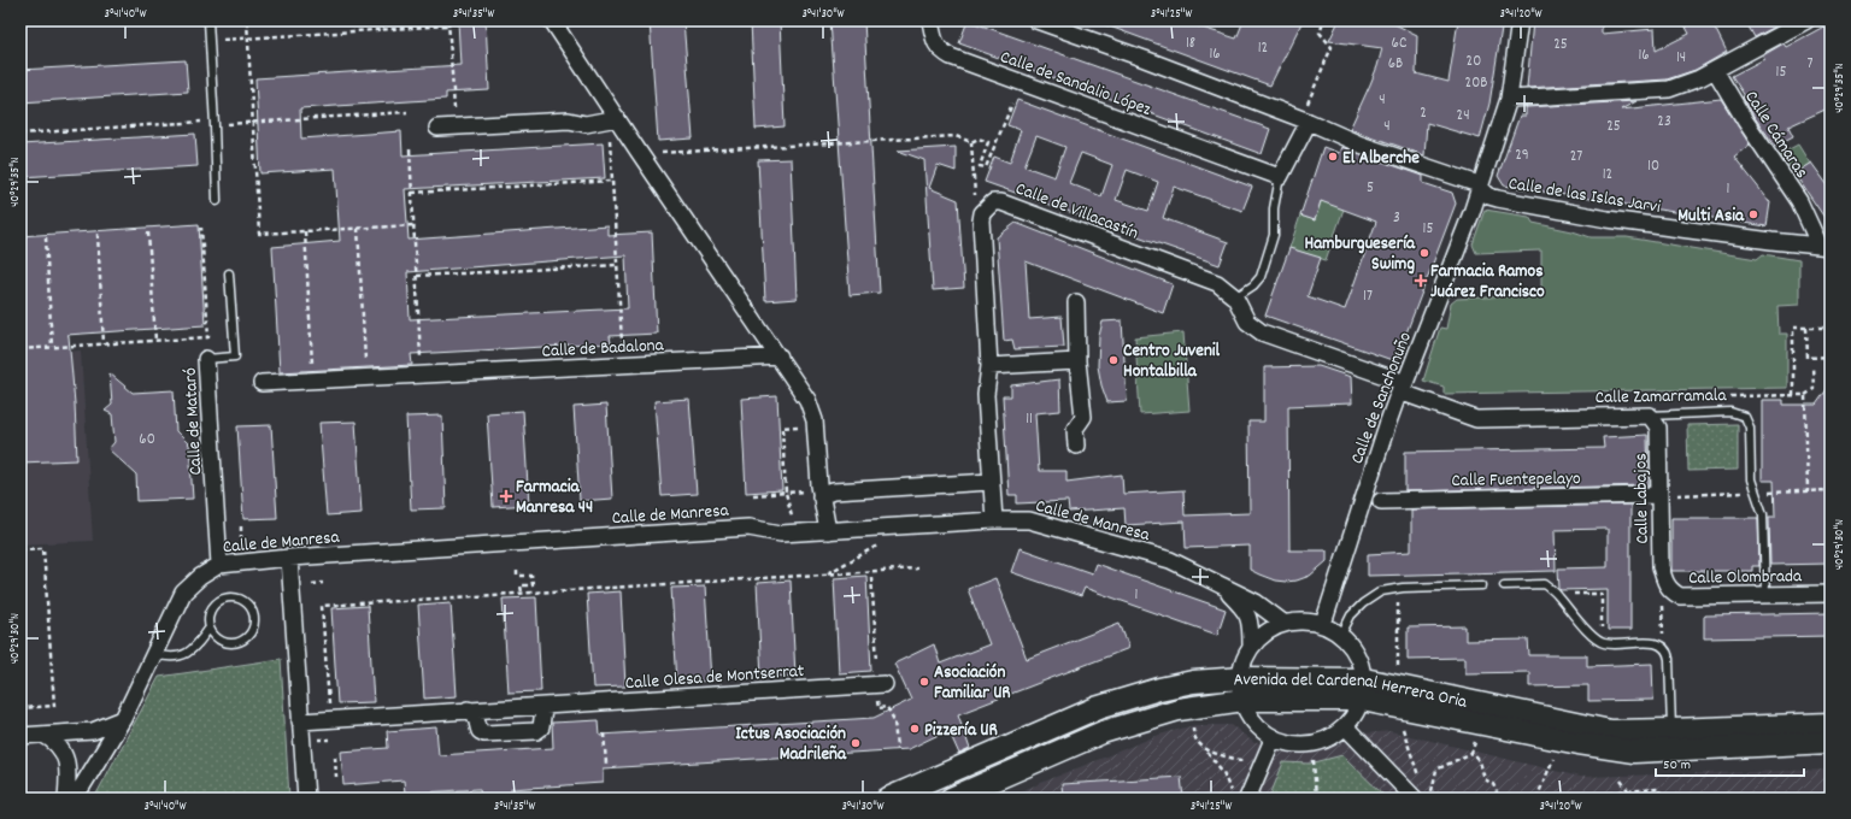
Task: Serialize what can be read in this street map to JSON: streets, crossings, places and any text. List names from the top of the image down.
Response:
{
  "streets": {
    "main road": ["Avenida del Cardenal Herrera Oria"],
    "street": [
      "Calle de Sandalio López",
      "Calle Cámaras",
      "Calle de las Islas Jarvi",
      "Calle de Villacastín",
      "Calle de Badalona",
      "Calle Zamarramala",
      "Calle de Sanchonuño",
      "Calle de Mataró",
      "Calle Fuentepelayo",
      "Calle Labajos",
      "Calle de Manresa",
      "Calle Olombrada",
      "Calle Olesa de Montserrat"
    ]
  },
  "crossings": [
    ["Calle Cámaras", "Calle de las Islas Jarvi"],
    ["Calle de las Islas Jarvi", "Calle de Sanchonuño"],
    ["Calle de Villacastín", "Calle Zamarramala"],
    ["Calle de Villacastín", "Calle de Sanchonuño"],
    ["Calle de Villacastín", "Calle de Manresa"],
    ["Calle Zamarramala", "Calle de Sanchonuño"],
    ["Calle Zamarramala", "Calle Labajos"],
    ["Calle Zamarramala", "Calle Olombrada"],
    ["Calle de Mataró", "Calle de Manresa"],
    ["Calle Labajos", "Calle Olombrada"]
  ],
  "places": {
    "other": [
      "El Alberche",
      "Multi Asia",
      "Hamburguesería Swimg",
      "Centro Juvenil Hontalbilla",
      "Asociación Familiar UR",
      "Pizzería UR",
      "Ictus Asociación Madrileña"
    ],
    "health": ["Farmacia Ramos Juárez Francisco", "Farmacia Manresa 44"]
  },
  "house_numbers": [
    "18",
    "6C",
    "25",
    "12",
    "16",
    "16",
    "14",
    "20",
    "6B",
    "7",
    "15",
    "20B",
    "4",
    "2",
    "24",
    "23",
    "4",
    "25",
    "29",
    "27",
    "10",
    "12",
    "5",
    "1",
    "3",
    "15",
    "17",
    "11",
    "60",
    "1"
  ],
  "scale_bar": "50 m",
  "coordinates": [
    "3°41'40\"W",
    "3°41'35\"W",
    "3°41'30\"W",
    "3°41'25\"W",
    "3°41'20\"W",
    "40°29'35\"N",
    "40°29'30\"N"
  ]
}
